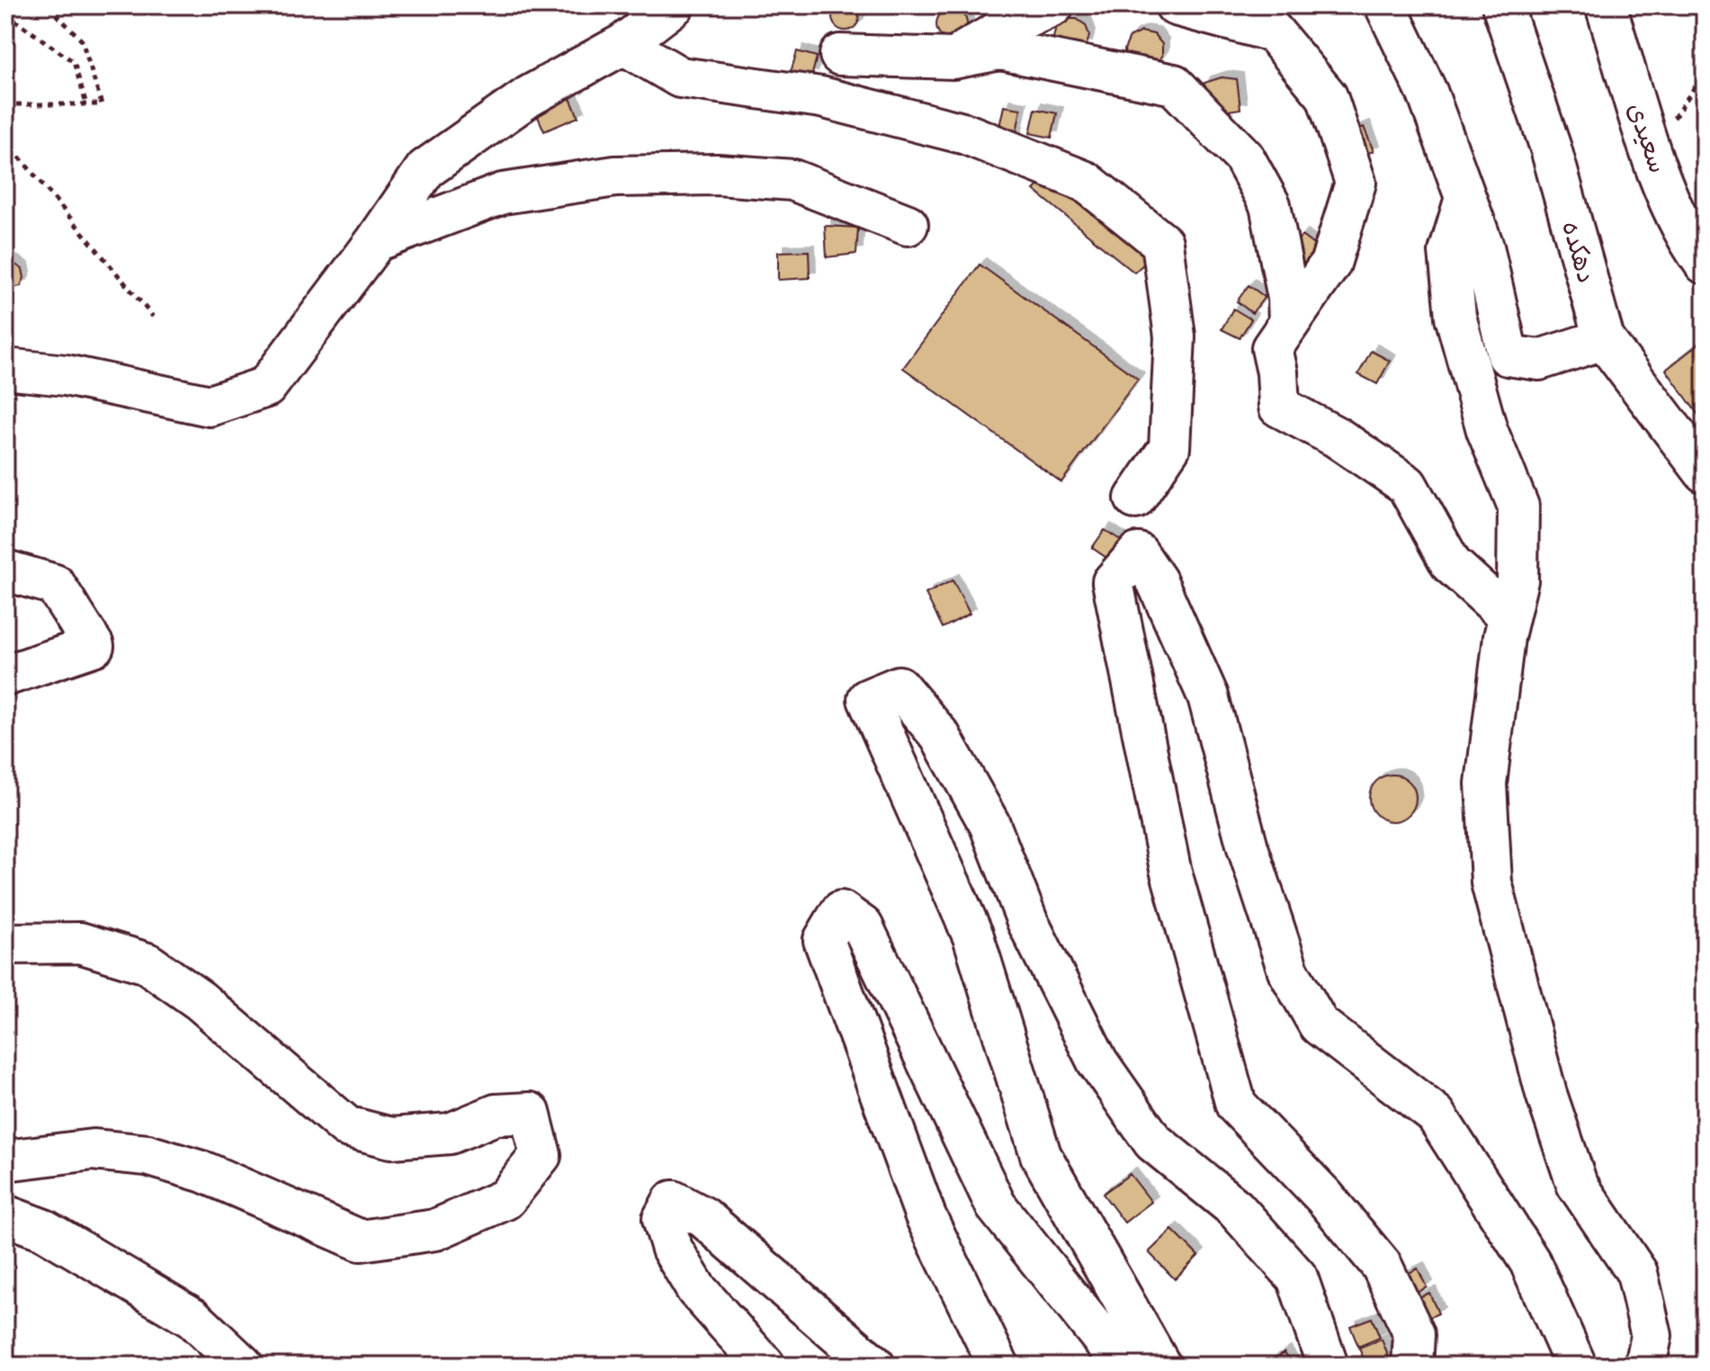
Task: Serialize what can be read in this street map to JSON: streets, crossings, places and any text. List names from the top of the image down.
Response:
{
  "streets": {
    "street": ["سعیدی", "دهکده"]
  }
}
